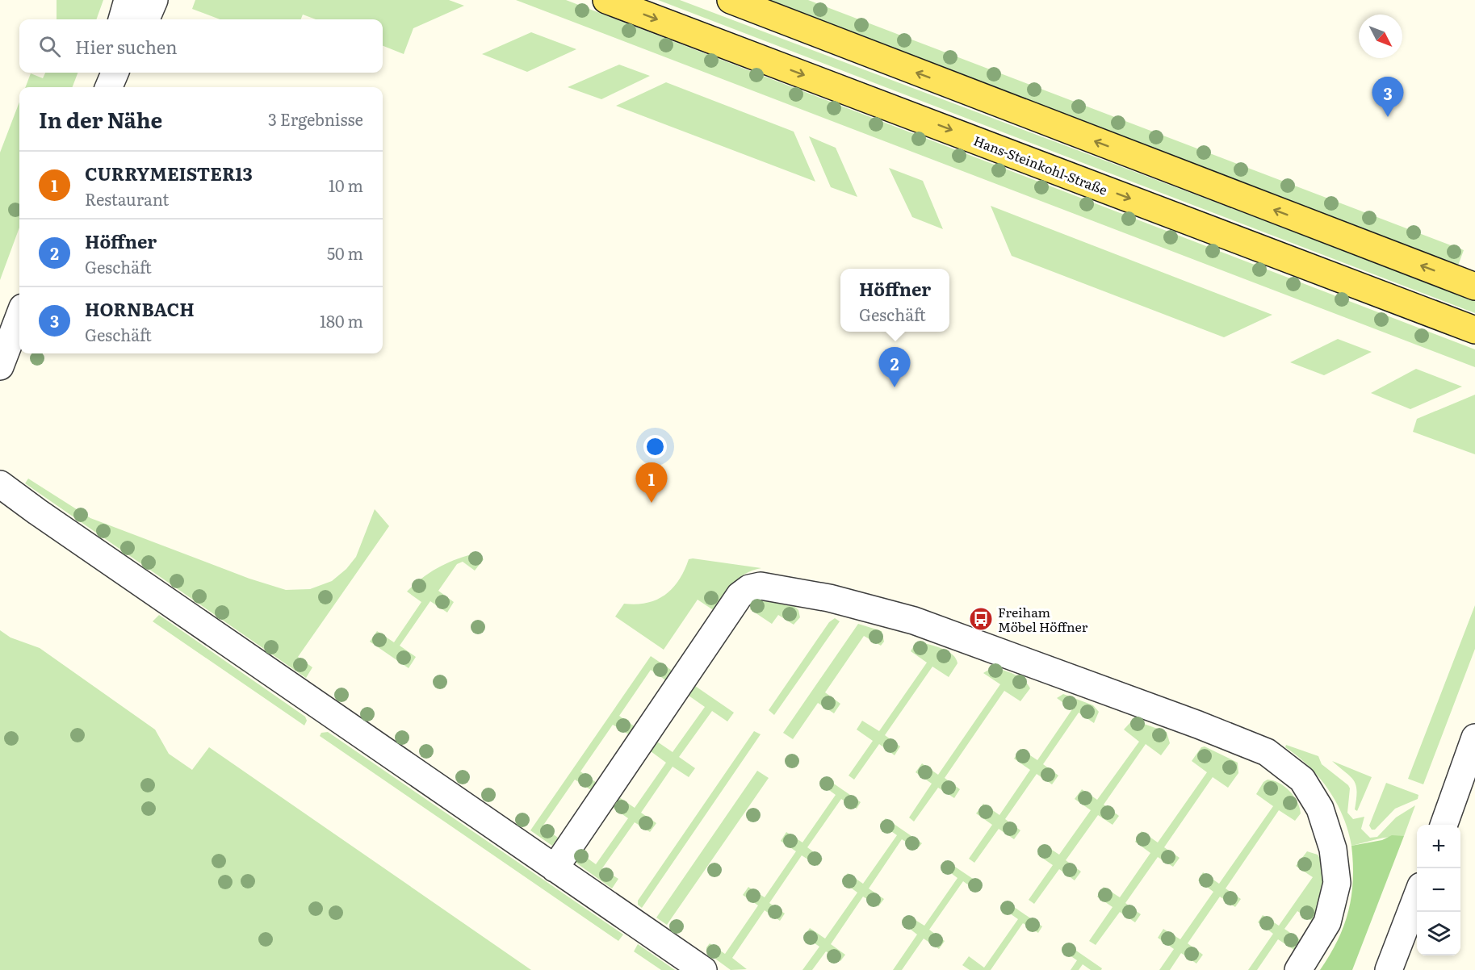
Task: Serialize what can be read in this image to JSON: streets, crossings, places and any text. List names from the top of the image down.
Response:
{
  "streets": {
    "main road": ["Hans-Steinkohl-Straße"]
  },
  "places": {
    "bus stop": ["Freiham Möbel Höffner"]
  },
  "north": "bottom right",
  "page": {
    "search": "Hier suchen",
    "pins": ["3", "2", "1"],
    "heading": ["In der Nähe", "3 Ergebnisse"],
    "list": [
      {
        "mark": "1",
        "name": "CURRYMEISTER13",
        "note": "Restaurant",
        "value": "10 m"
      },
      {
        "mark": "2",
        "name": "Höffner",
        "note": "Geschäft",
        "value": "50 m"
      },
      {
        "mark": "3",
        "name": "HORNBACH",
        "note": "Geschäft",
        "value": "180 m"
      }
    ],
    "popup": ["Höffner", "Geschäft"],
    "map_buttons": ["+", "−"]
  }
}
